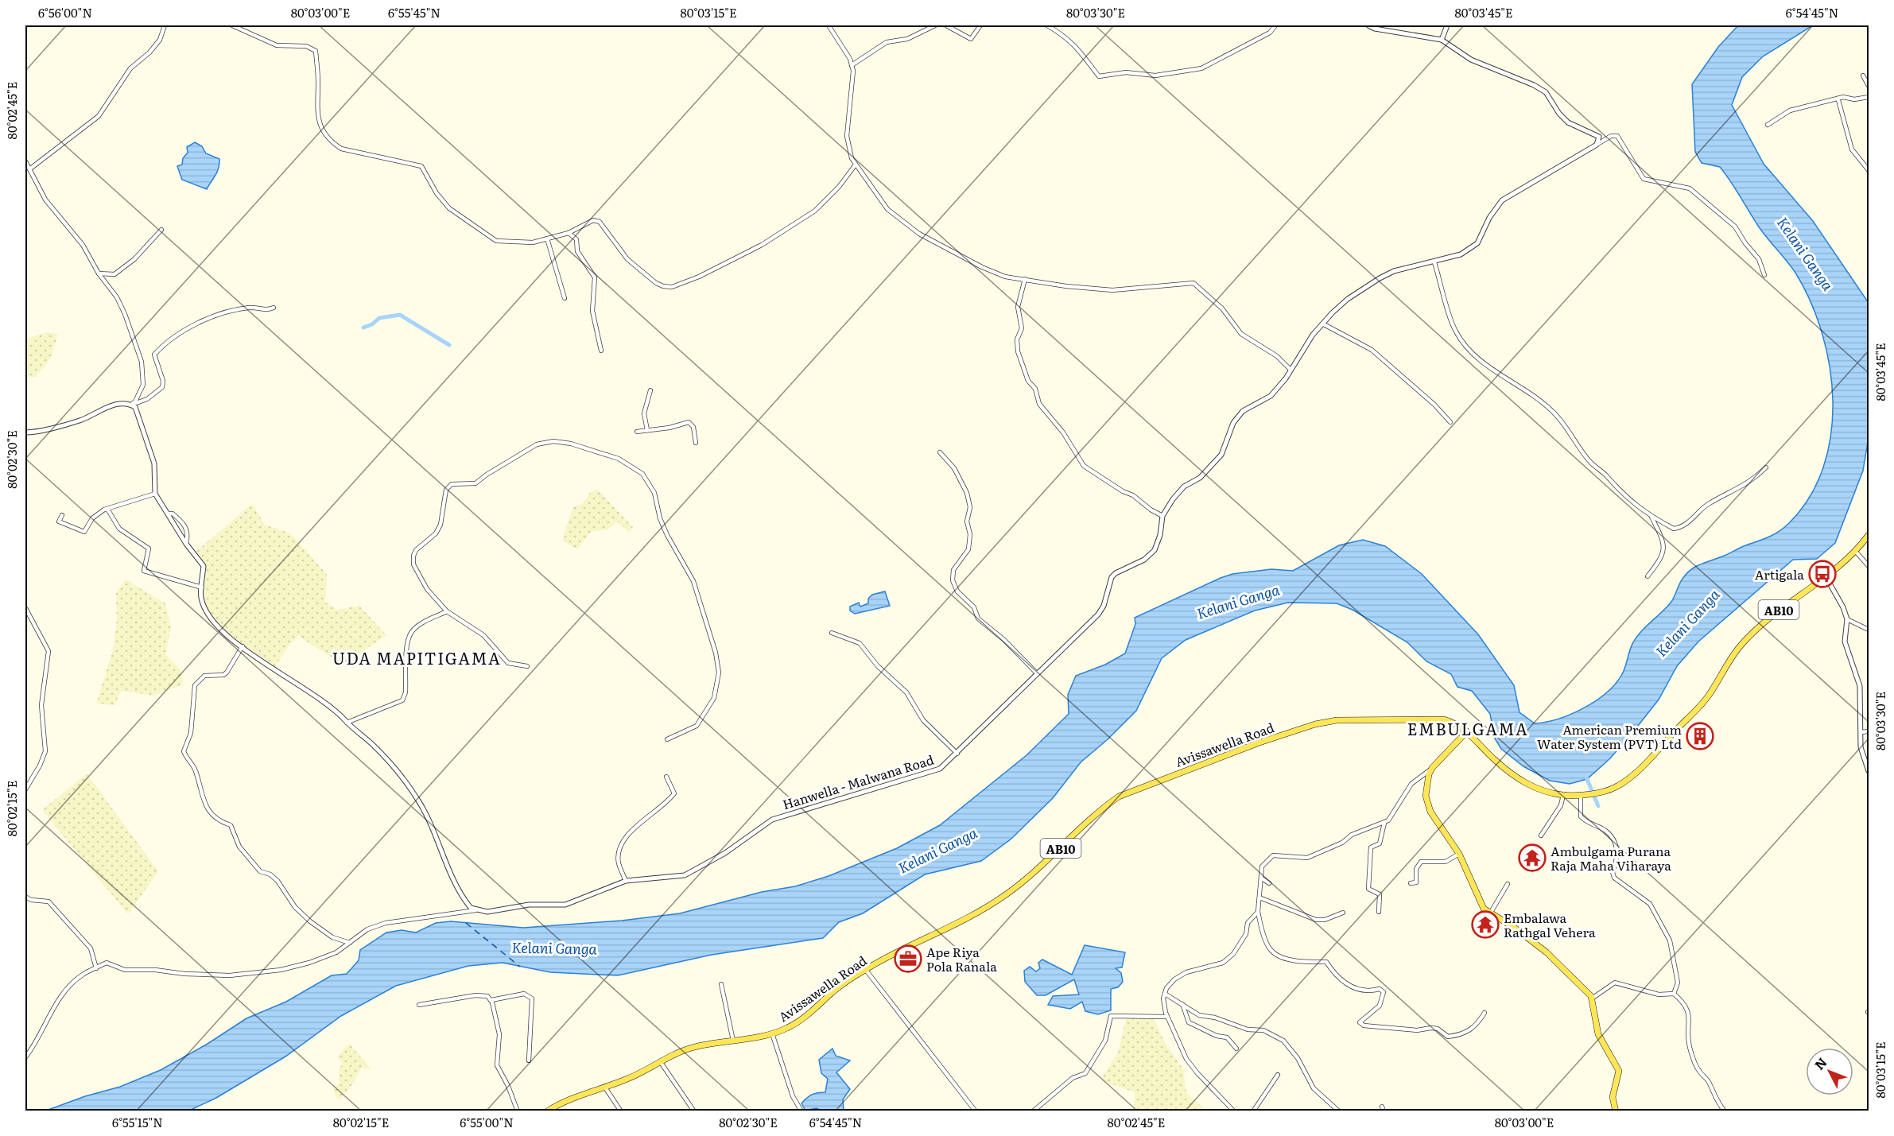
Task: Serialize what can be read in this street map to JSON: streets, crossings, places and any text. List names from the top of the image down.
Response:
{
  "streets": {
    "main road": ["AB10", "Avissawella Road"],
    "street": ["Hanwella - Malwana Road"]
  },
  "districts": ["UDA MAPITIGAMA", "EMBULGAMA"],
  "water": ["Kelani Ganga"],
  "places": {
    "bus stop": ["Artigala"],
    "building": ["American Premium Water System (PVT) Ltd"],
    "temple": ["Ambulgama Purana Raja Maha Viharaya", "Embalawa Rathgal Vehera"],
    "office": ["Ape Riya Pola Ranala"]
  },
  "north": "top left",
  "coordinates": [
    "6°56'00\"N",
    "80°03'00\"E",
    "6°55'45\"N",
    "80°03'15\"E",
    "80°03'30\"E",
    "80°03'45\"E",
    "6°54'45\"N",
    "80°02'45\"E",
    "80°02'30\"E",
    "80°02'15\"E",
    "6°55'15\"N",
    "6°55'00\"N"
  ]
}
